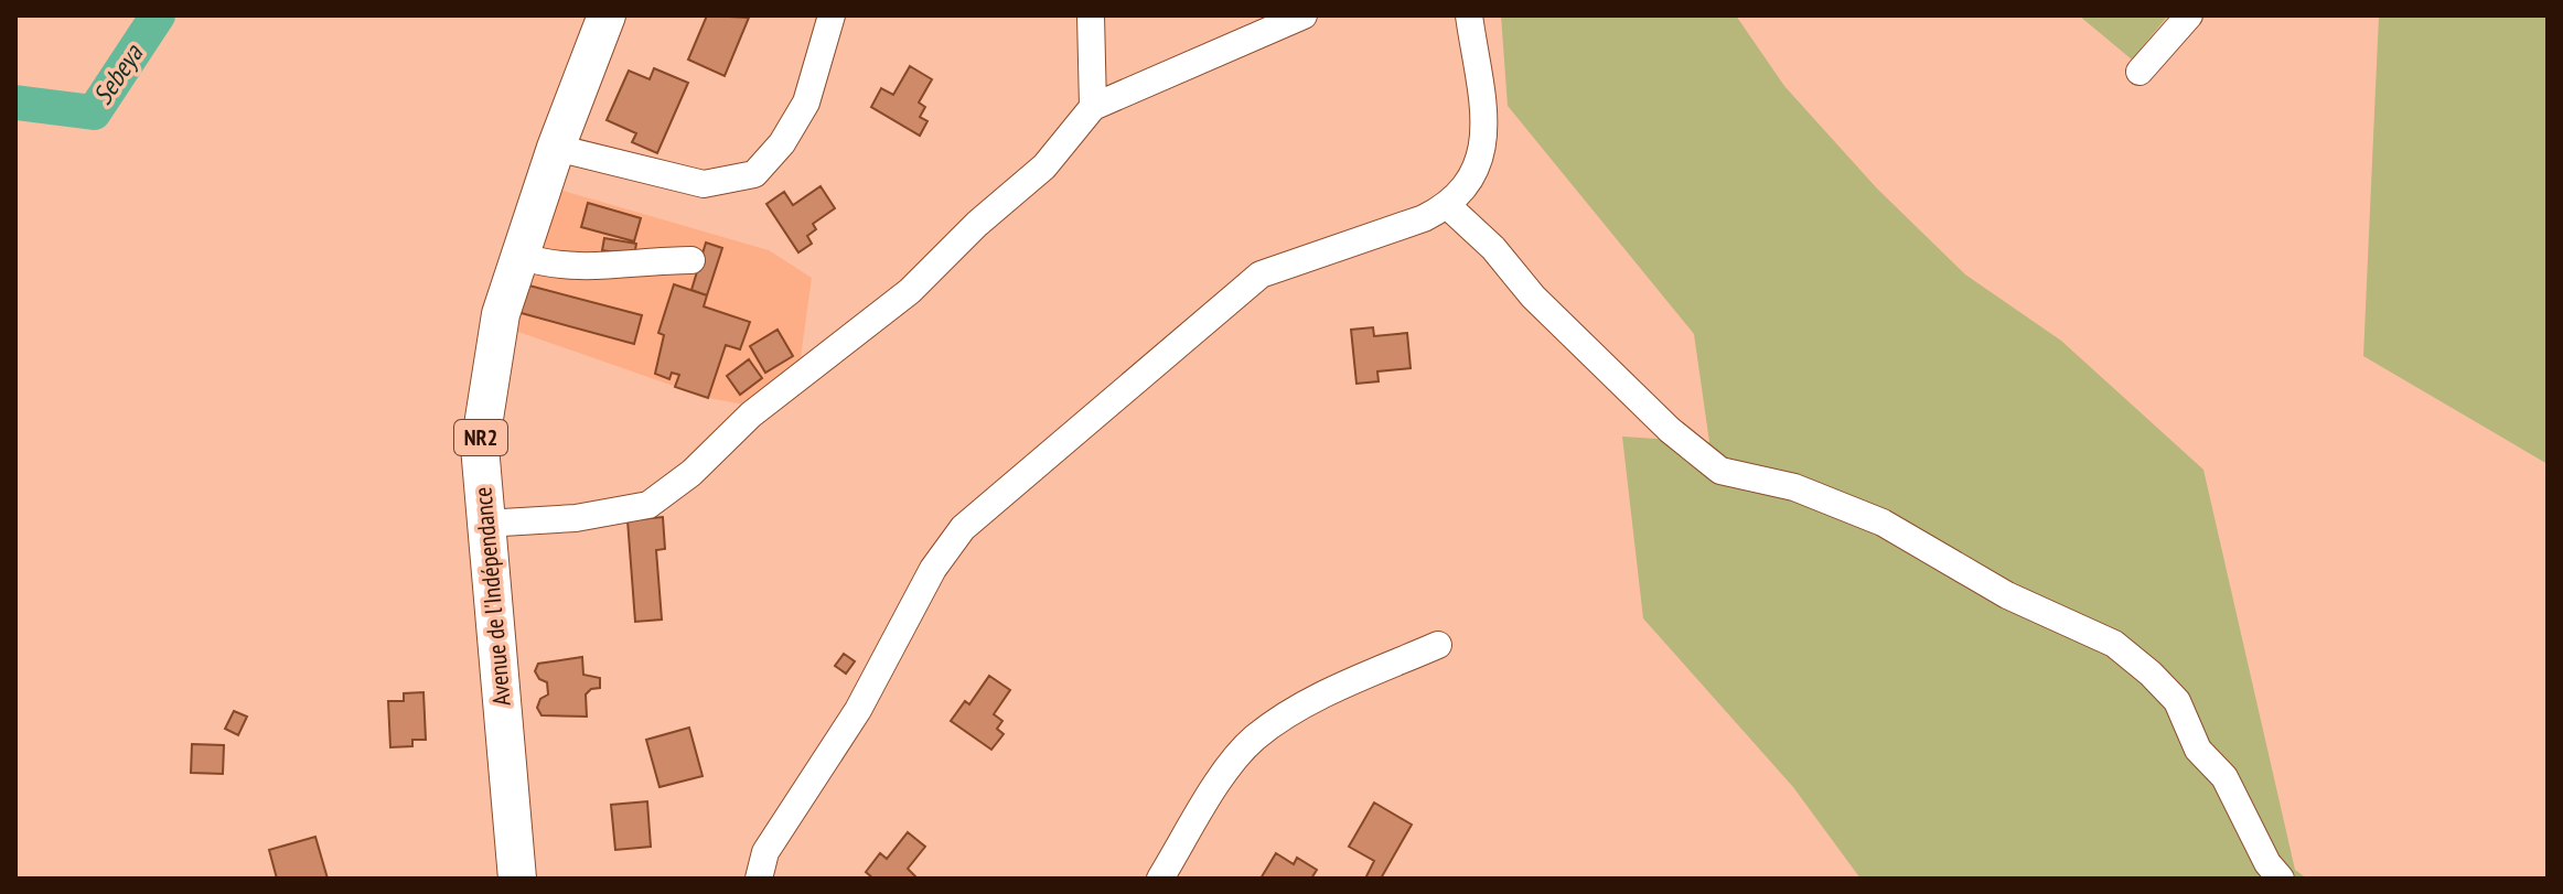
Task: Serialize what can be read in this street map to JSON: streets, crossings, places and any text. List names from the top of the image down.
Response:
{
  "streets": {
    "highway": ["NR2", "Avenue de l'Indépendance"]
  },
  "water": ["Sebeya"]
}
